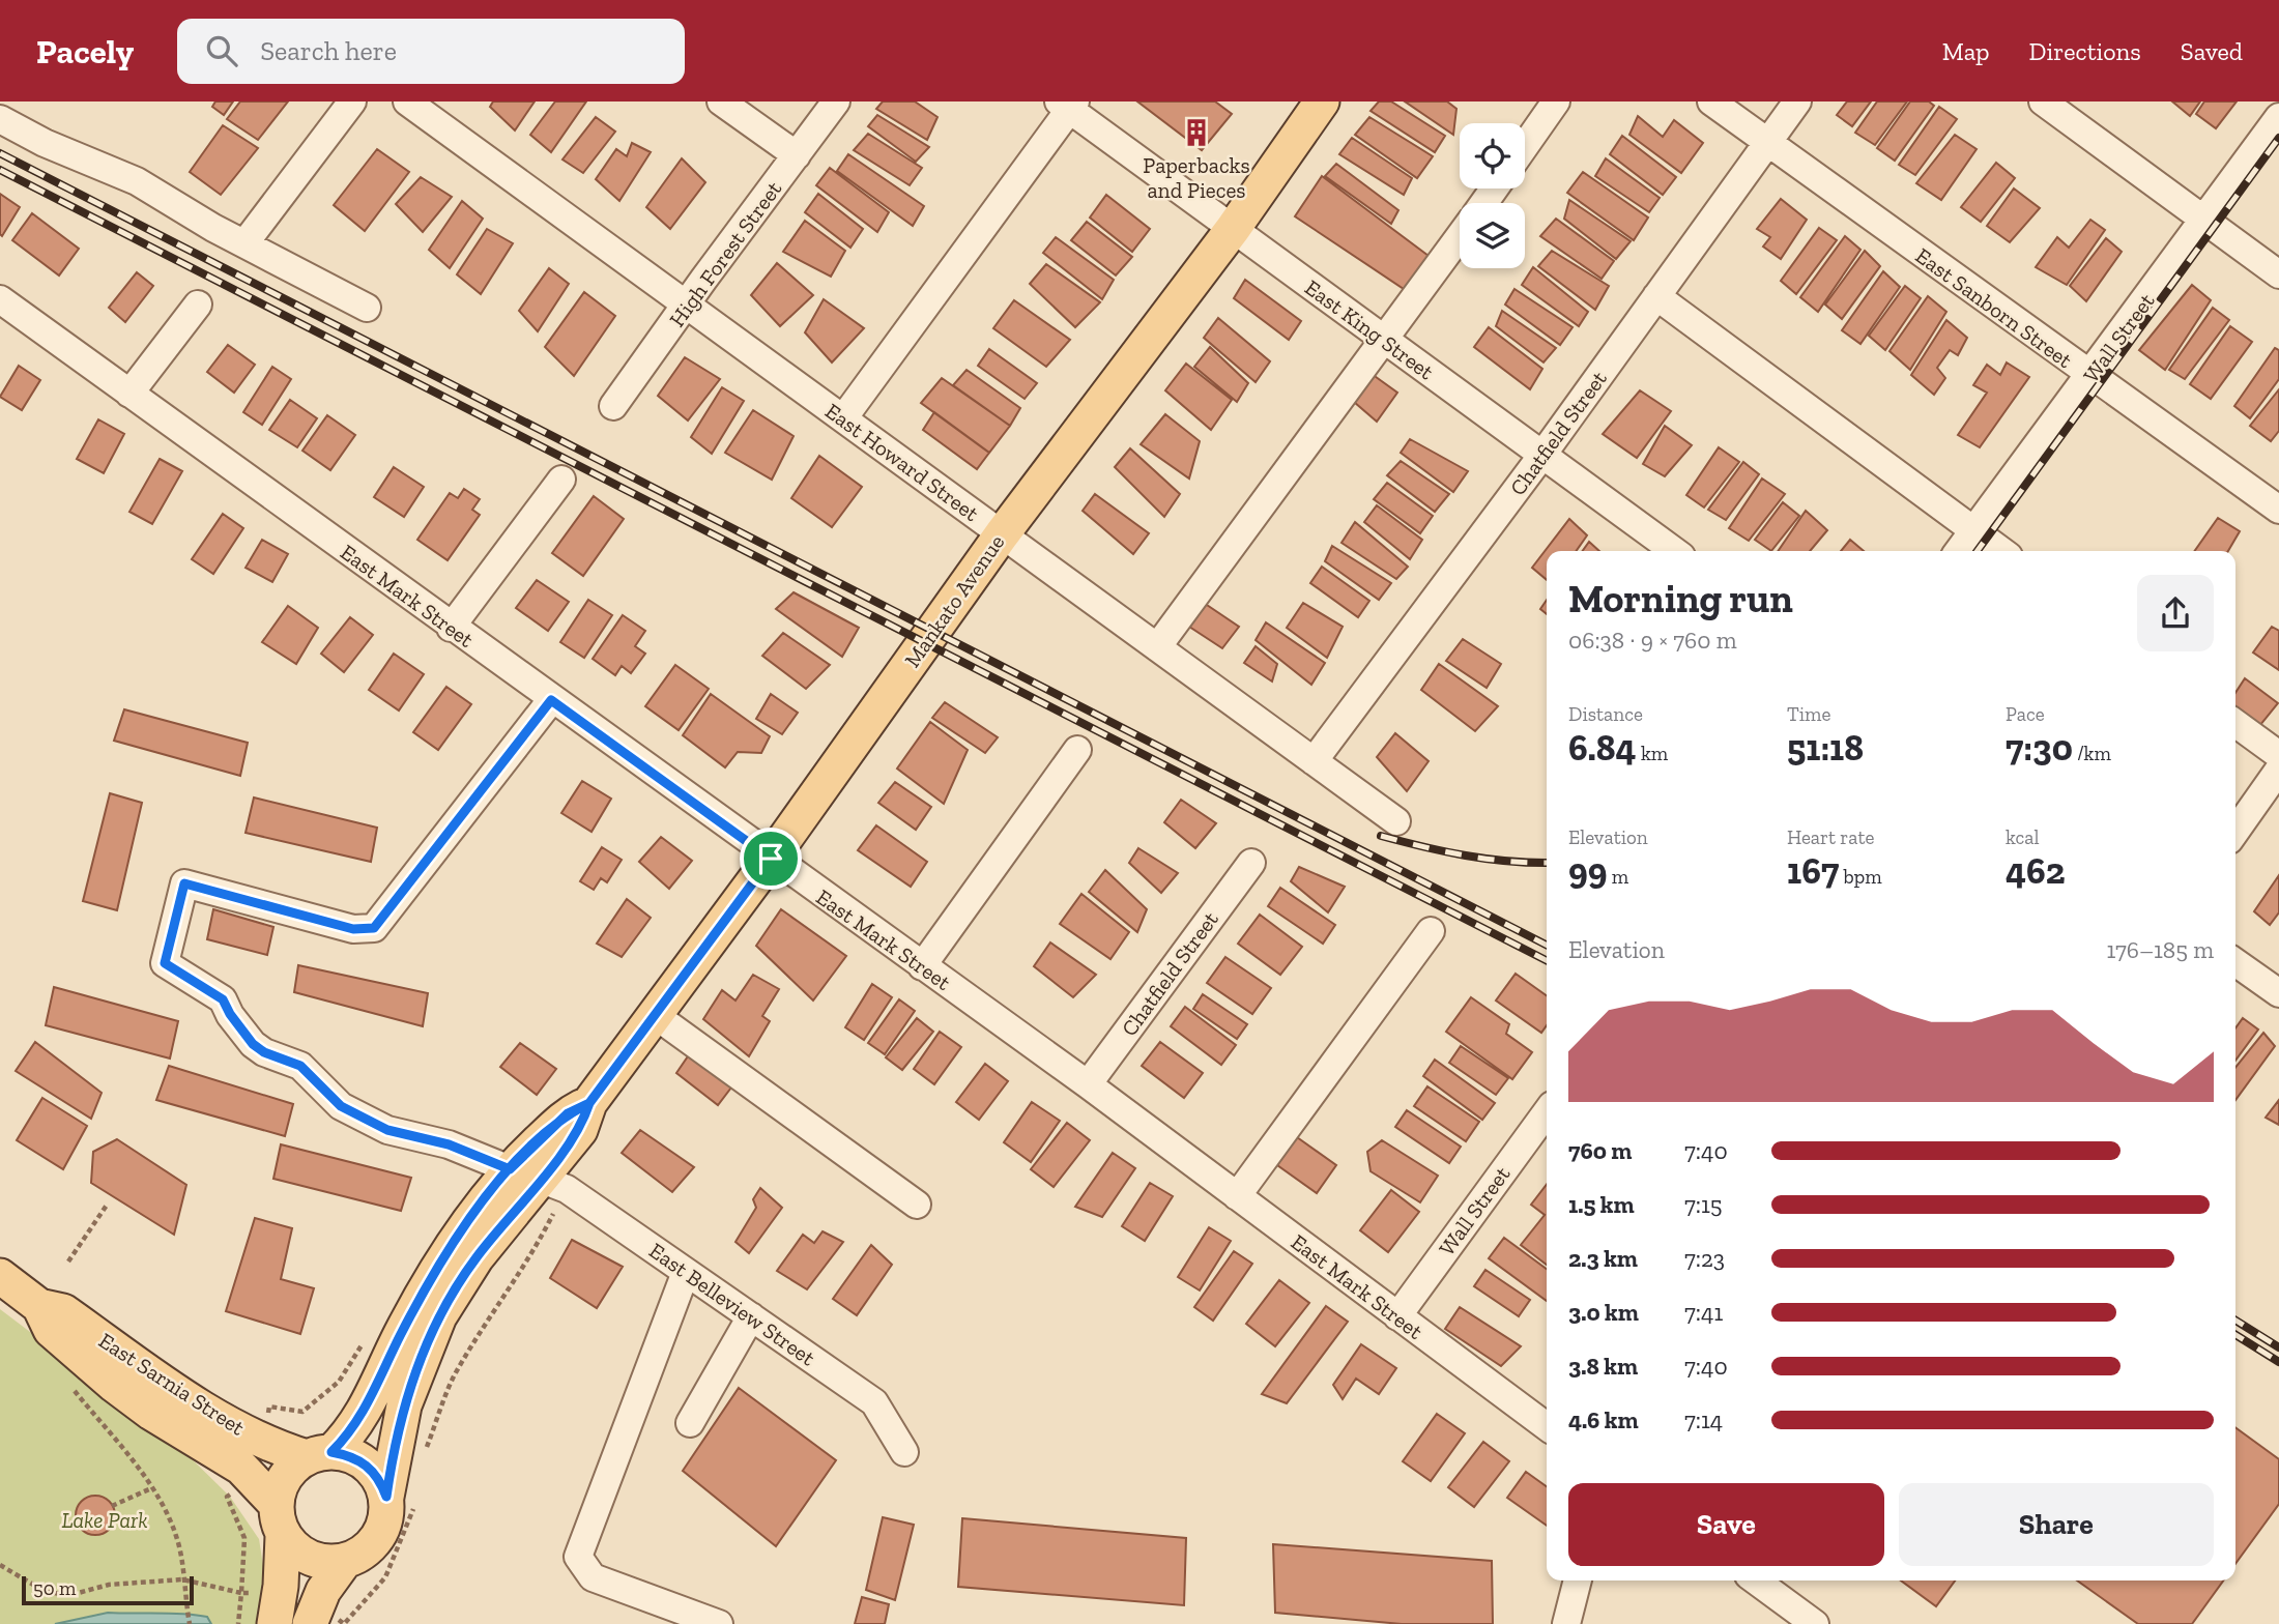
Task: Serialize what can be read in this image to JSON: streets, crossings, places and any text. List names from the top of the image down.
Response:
{
  "streets": {
    "main road": ["Mankato Avenue", "East Sarnia Street"],
    "street": [
      "High Forest Street",
      "East Sanborn Street",
      "East King Street",
      "Wall Street",
      "Chatfield Street",
      "East Howard Street",
      "East Mark Street",
      "East Belleview Street"
    ]
  },
  "crossings": [
    ["High Forest Street", "East Howard Street"],
    ["East Sanborn Street", "Wall Street"],
    ["East Sanborn Street", "Chatfield Street"],
    ["East King Street", "Chatfield Street"],
    ["East King Street", "Mankato Avenue"],
    ["Wall Street", "East Mark Street"],
    ["Chatfield Street", "East Howard Street"],
    ["Chatfield Street", "East Mark Street"],
    ["East Howard Street", "Mankato Avenue"],
    ["East Mark Street", "Mankato Avenue"],
    ["East Mark Street", "East Belleview Street"],
    ["Mankato Avenue", "East Belleview Street"],
    ["Mankato Avenue", "East Sarnia Street"]
  ],
  "parks": ["Lake Park"],
  "places": {
    "building": ["Paperbacks and Pieces"]
  },
  "scale_bar": "50 m",
  "page": {
    "header": "Pacely",
    "search": "Search here",
    "nav": ["Map", "Directions", "Saved"],
    "heading": ["Morning run", "06:38 · 9 × 760 m"],
    "stats": [
      ["Distance", "6.84 km"],
      ["Time", "51:18"],
      ["Pace", "7:30 /km"],
      ["Elevation", "99 m"],
      ["Heart rate", "167 bpm"],
      ["kcal", "462"]
    ],
    "chart": ["Elevation", "176–185 m"],
    "list": [
      {
        "name": "760 m",
        "note": "7:40"
      },
      {
        "name": "1.5 km",
        "note": "7:15"
      },
      {
        "name": "2.3 km",
        "note": "7:23"
      },
      {
        "name": "3.0 km",
        "note": "7:41"
      },
      {
        "name": "3.8 km",
        "note": "7:40"
      },
      {
        "name": "4.6 km",
        "note": "7:14"
      }
    ],
    "buttons": ["Save", "Share"],
    "scale": "50 m"
  }
}
